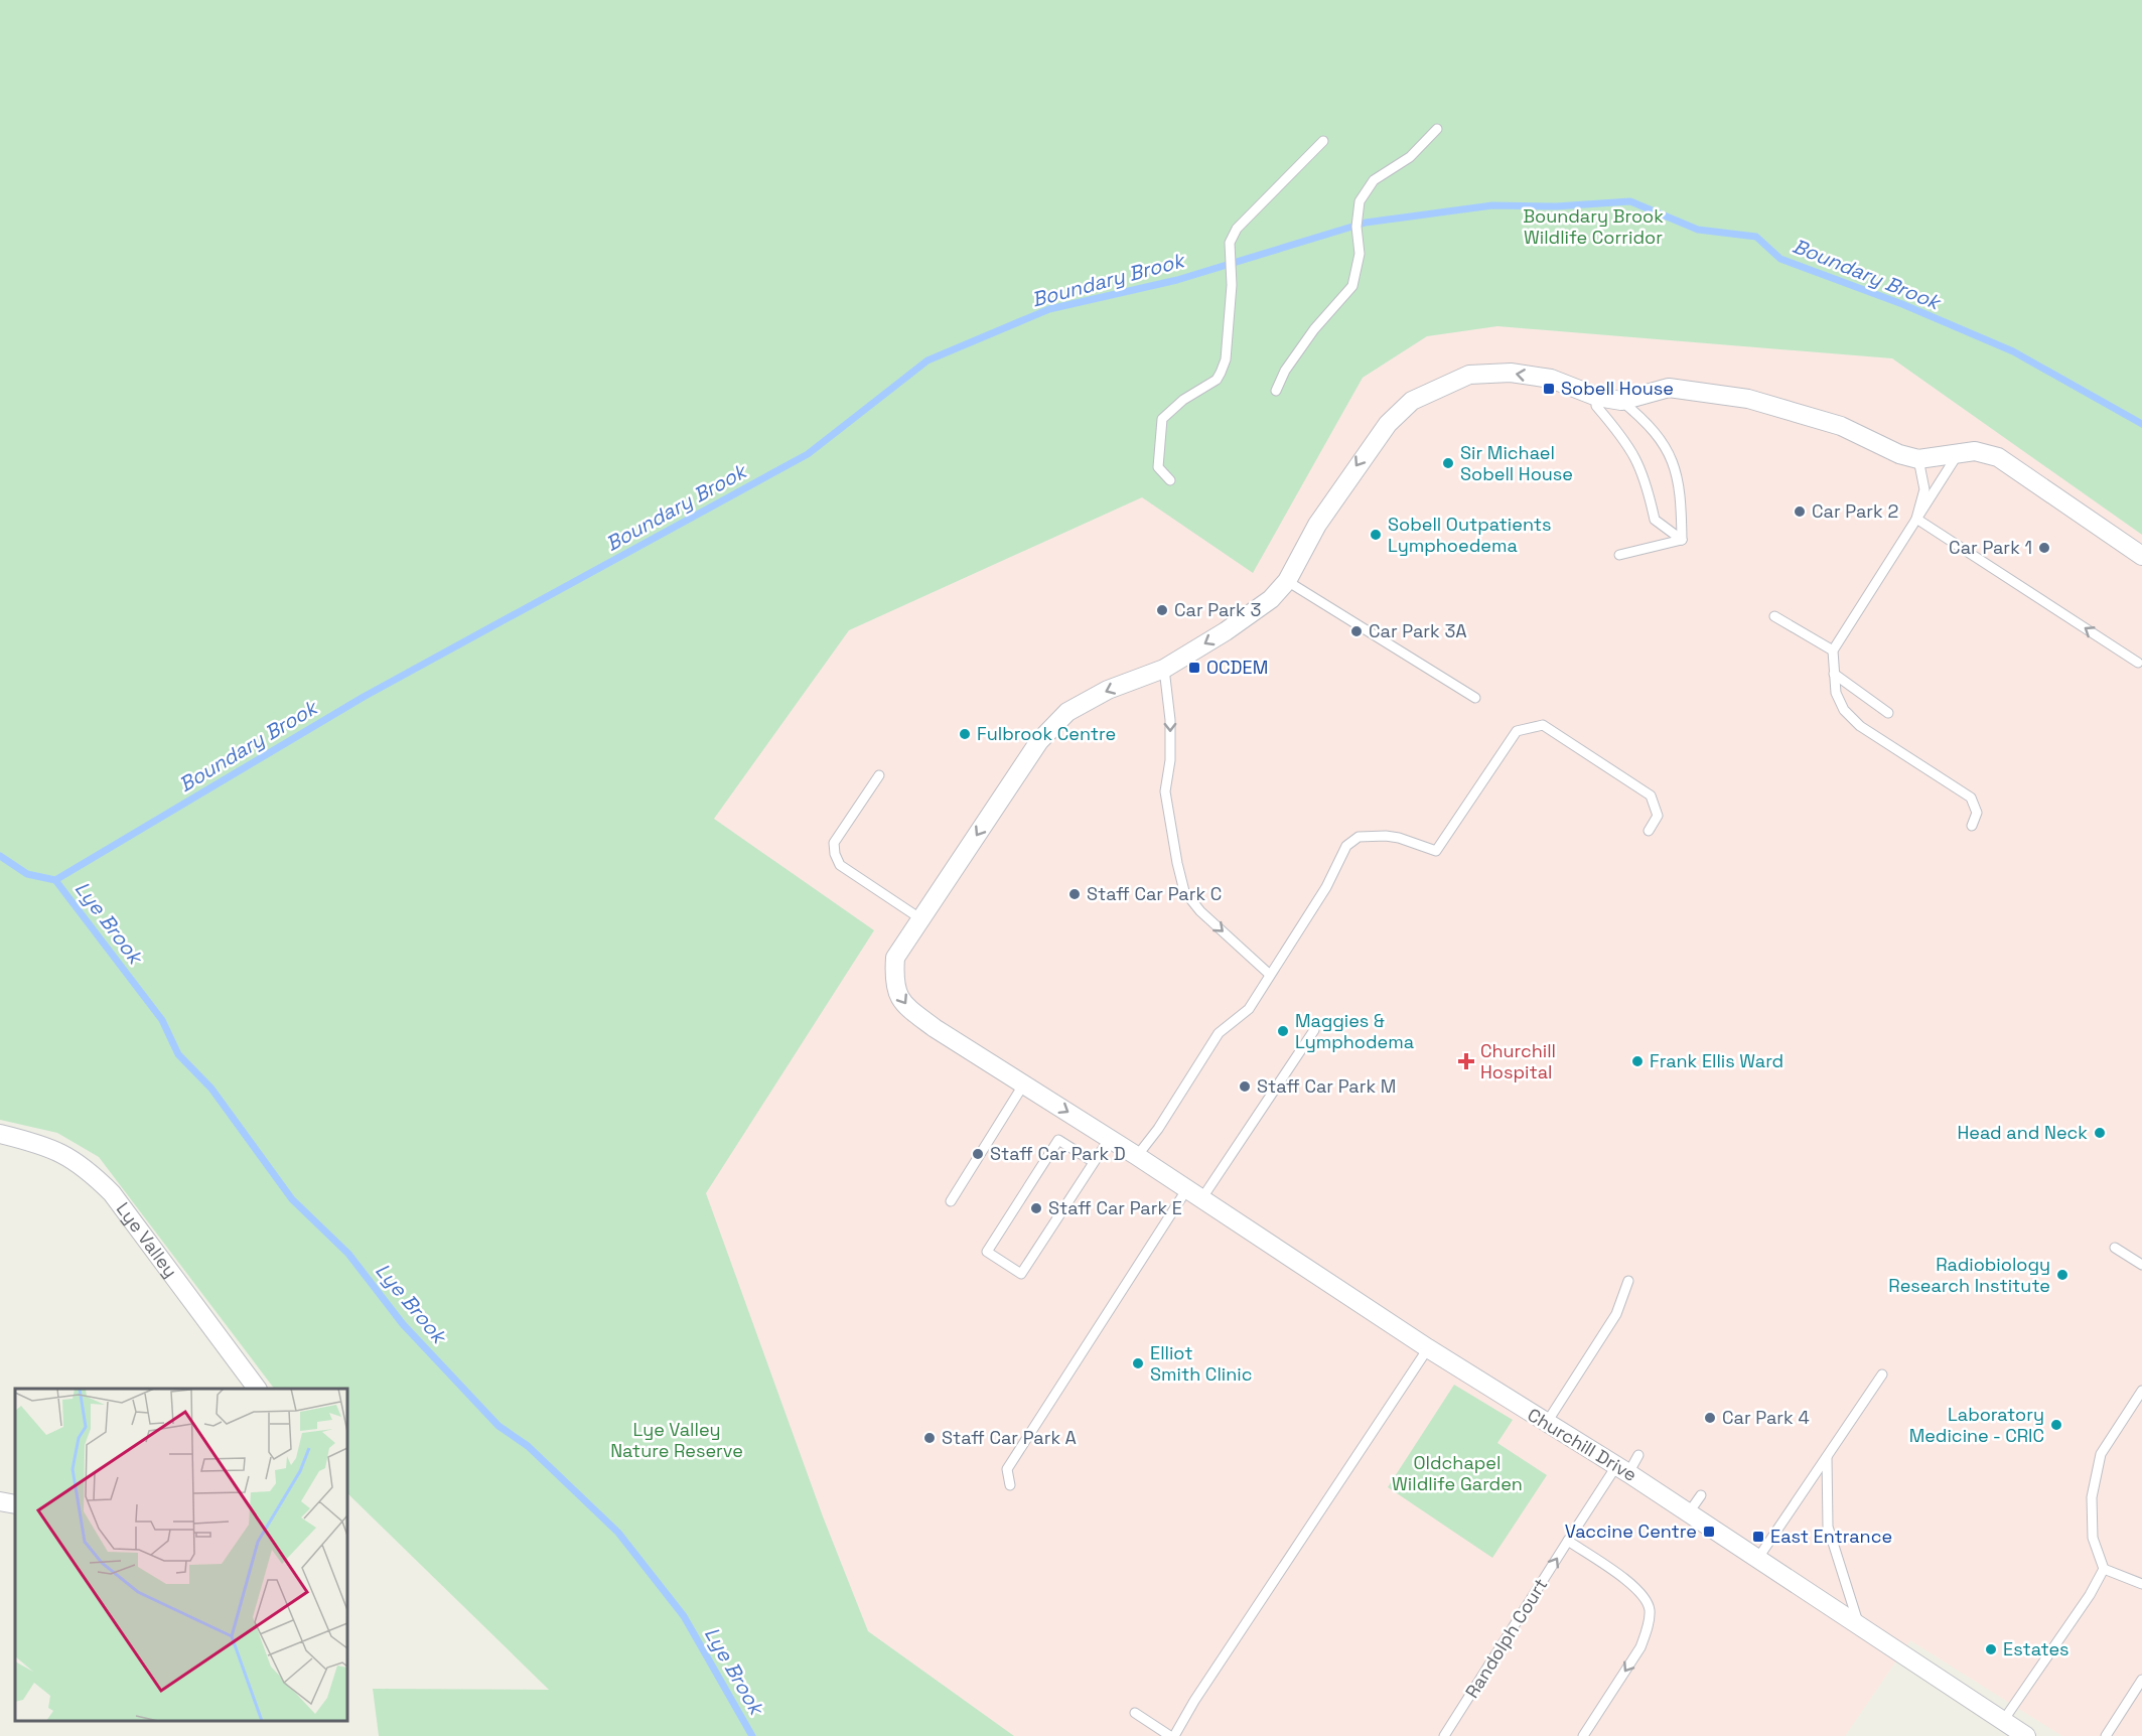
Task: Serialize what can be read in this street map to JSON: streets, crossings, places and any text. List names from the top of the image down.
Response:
{
  "streets": {
    "street": ["Lye Valley", "Churchill Drive"],
    "lane": ["Randolph Court"]
  },
  "crossings": [
    ["Churchill Drive", "Randolph Court"]
  ],
  "one_way": ["Randolph Court"],
  "water": ["Boundary Brook", "Lye Brook"],
  "parks": ["Boundary Brook Wildlife Corridor", "Lye Valley Nature Reserve", "Oldchapel Wildlife Garden"],
  "places": {
    "transit": [
      "Sobell House",
      "OCDEM",
      "Vaccine Centre",
      "East Entrance"
    ],
    "other": [
      "Sir Michael Sobell House",
      "Car Park 2",
      "Sobell Outpatients Lymphoedema",
      "Car Park 1",
      "Car Park 3",
      "Car Park 3A",
      "Fulbrook Centre",
      "Staff Car Park C",
      "Maggies & Lymphodema",
      "Frank Ellis Ward",
      "Staff Car Park M",
      "Head and Neck",
      "Staff Car Park D",
      "Staff Car Park E",
      "Radiobiology Research Institute",
      "Elliot Smith Clinic",
      "Car Park 4",
      "Laboratory Medicine - CRIC",
      "Staff Car Park A",
      "Estates"
    ],
    "health": ["Churchill Hospital"]
  }
}
